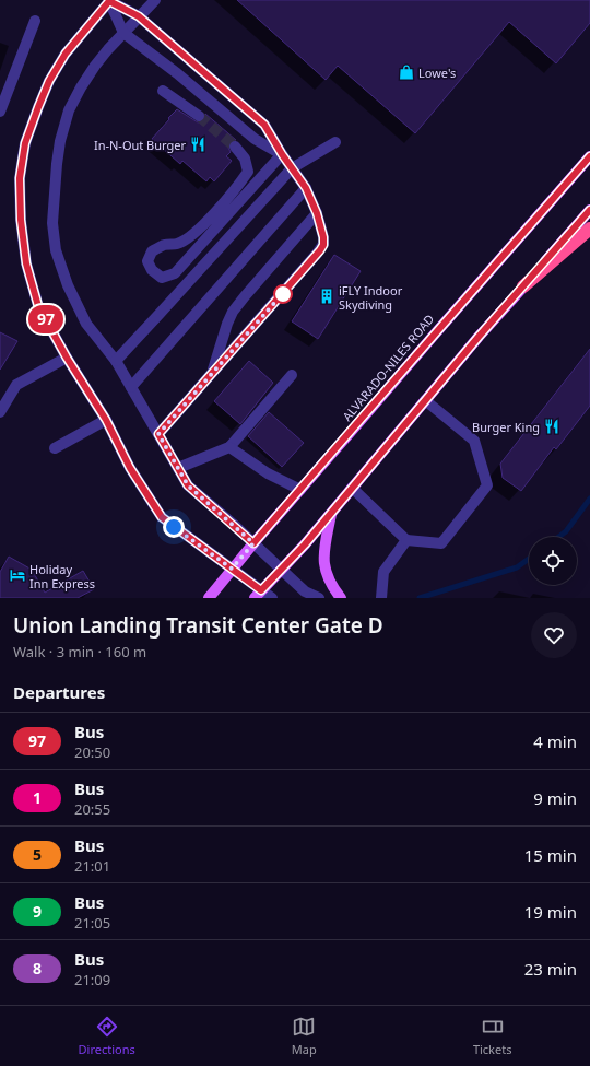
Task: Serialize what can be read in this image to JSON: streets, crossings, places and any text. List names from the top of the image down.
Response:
{
  "streets": {
    "main road": ["ALVARADO-NILES ROAD"]
  },
  "places": {
    "shop": ["Lowe's"],
    "restaurant": ["In-N-Out Burger", "Burger King"],
    "building": ["iFLY Indoor Skydiving"],
    "hotel": ["Holiday Inn Express"]
  },
  "lines": ["bus line 97"],
  "page": {
    "on_map": "97",
    "heading": [
      ["Union Landing Transit Center Gate D", "Walk · 3 min · 160 m"],
      "Departures"
    ],
    "list": [
      {
        "mark": "97",
        "name": "Bus",
        "note": "20:50",
        "value": "4 min"
      },
      {
        "mark": "1",
        "name": "Bus",
        "note": "20:55",
        "value": "9 min"
      },
      {
        "mark": "5",
        "name": "Bus",
        "note": "21:01",
        "value": "15 min"
      },
      {
        "mark": "9",
        "name": "Bus",
        "note": "21:05",
        "value": "19 min"
      },
      {
        "mark": "8",
        "name": "Bus",
        "note": "21:09",
        "value": "23 min"
      }
    ],
    "tabs": ["Directions", "Map", "Tickets"]
  }
}
